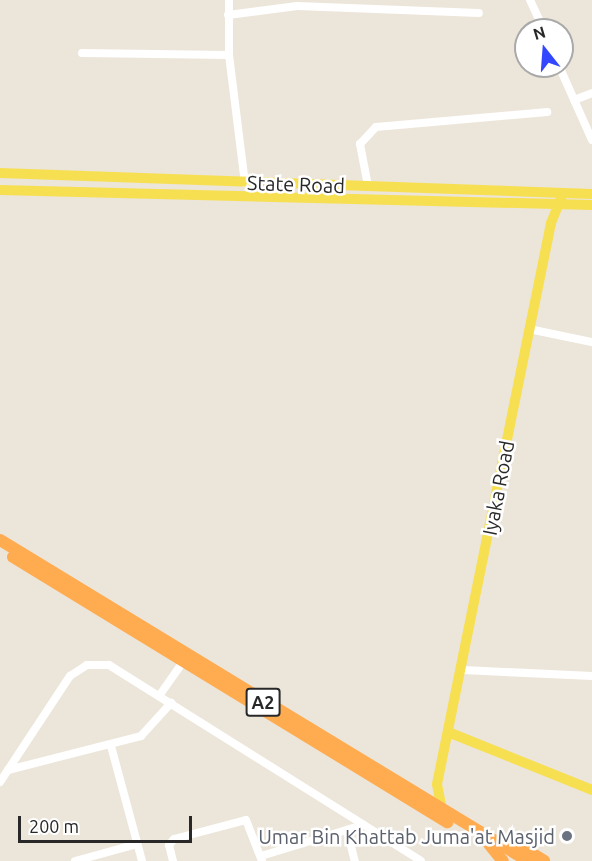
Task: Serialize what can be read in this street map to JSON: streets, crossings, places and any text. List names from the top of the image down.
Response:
{
  "streets": {
    "highway": ["A2"],
    "main road": ["State Road", "Iyaka Road"]
  },
  "crossings": [
    ["State Road", "Iyaka Road"],
    ["Iyaka Road", "A2"]
  ],
  "places": ["Umar Bin Khattab Juma'at Masjid"],
  "scale_bar": "200 m",
  "north": "top"
}
